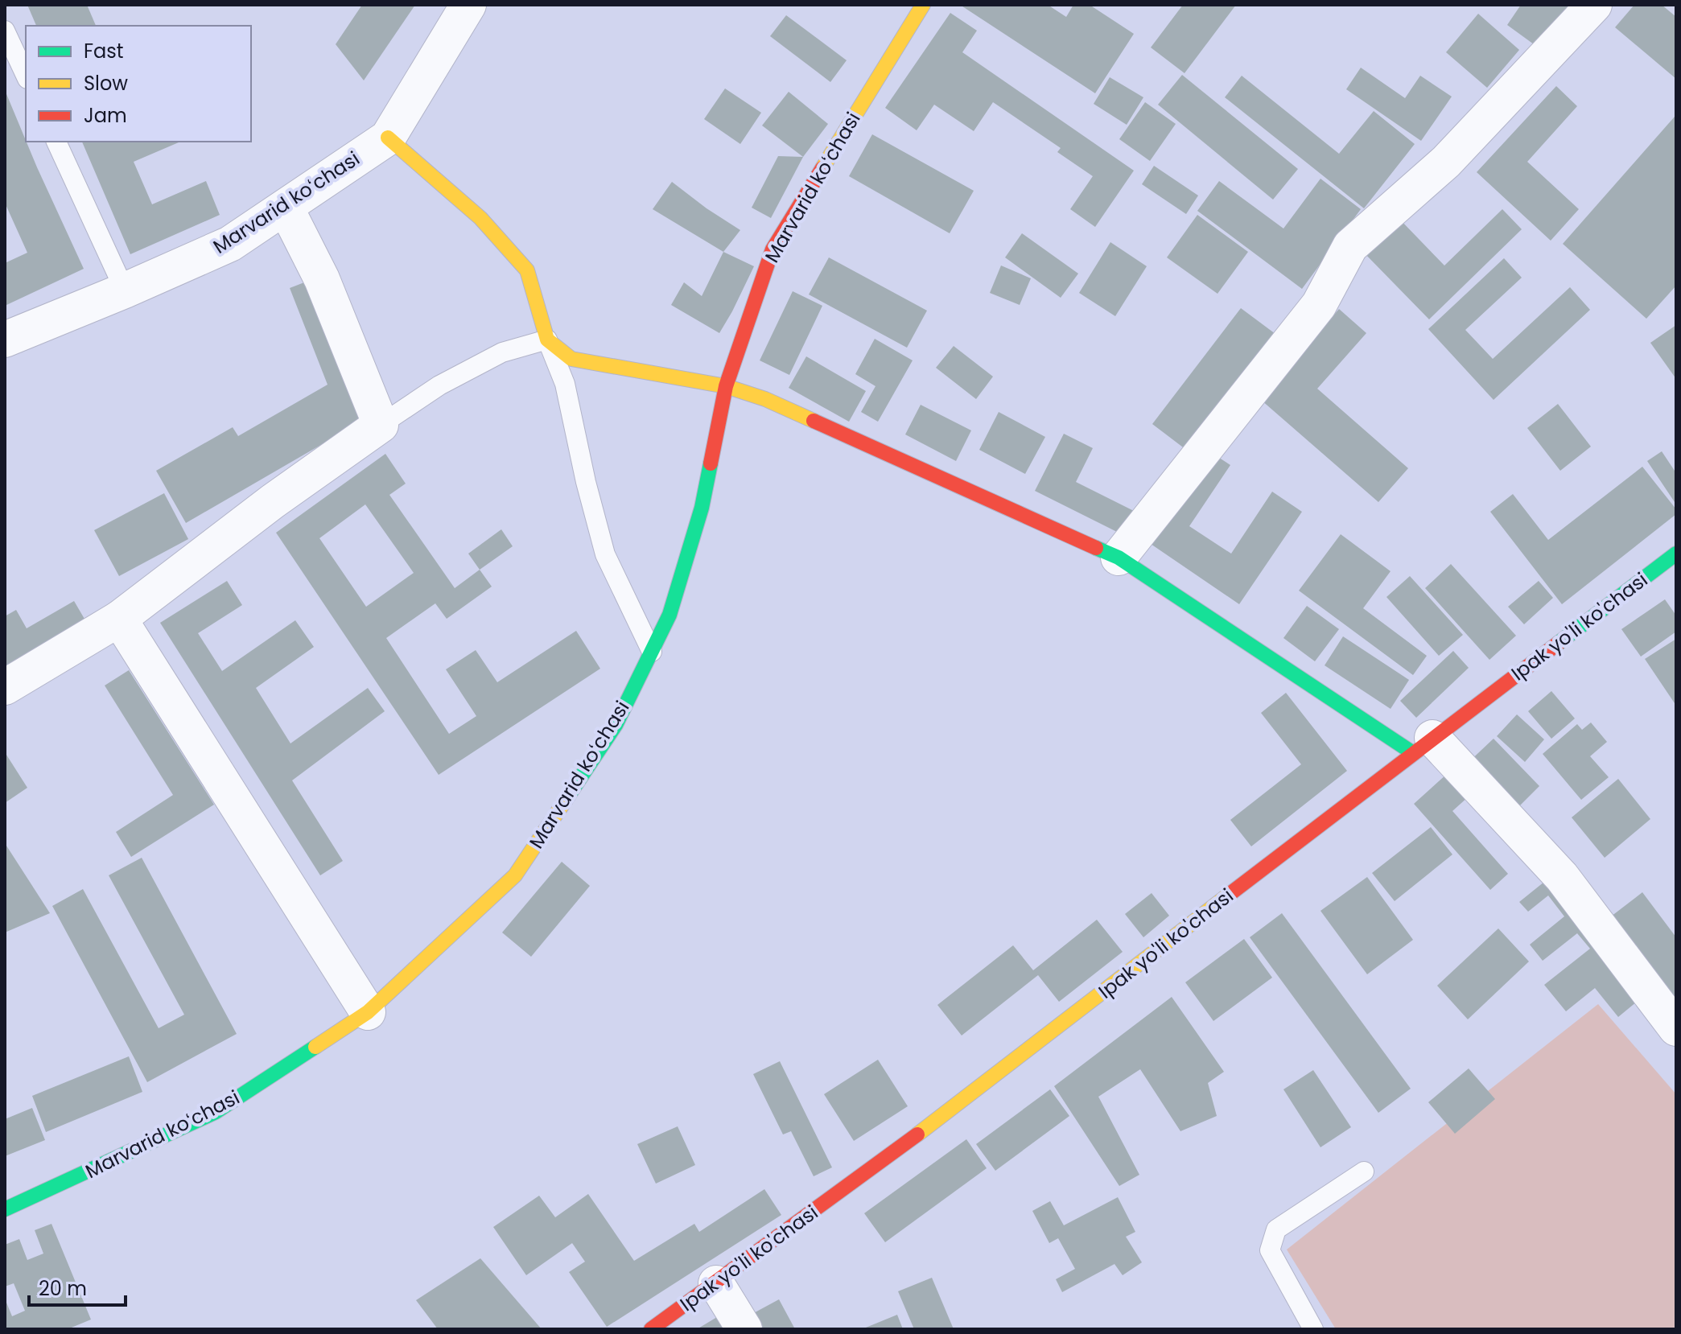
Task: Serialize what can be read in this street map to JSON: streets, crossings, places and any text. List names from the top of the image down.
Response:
{
  "streets": {
    "street": ["Marvarid koʻchasi", "Ipak yo'li ko'chasi"]
  },
  "legend": ["Fast", "Slow", "Jam"],
  "scale_bar": "20 m"
}
